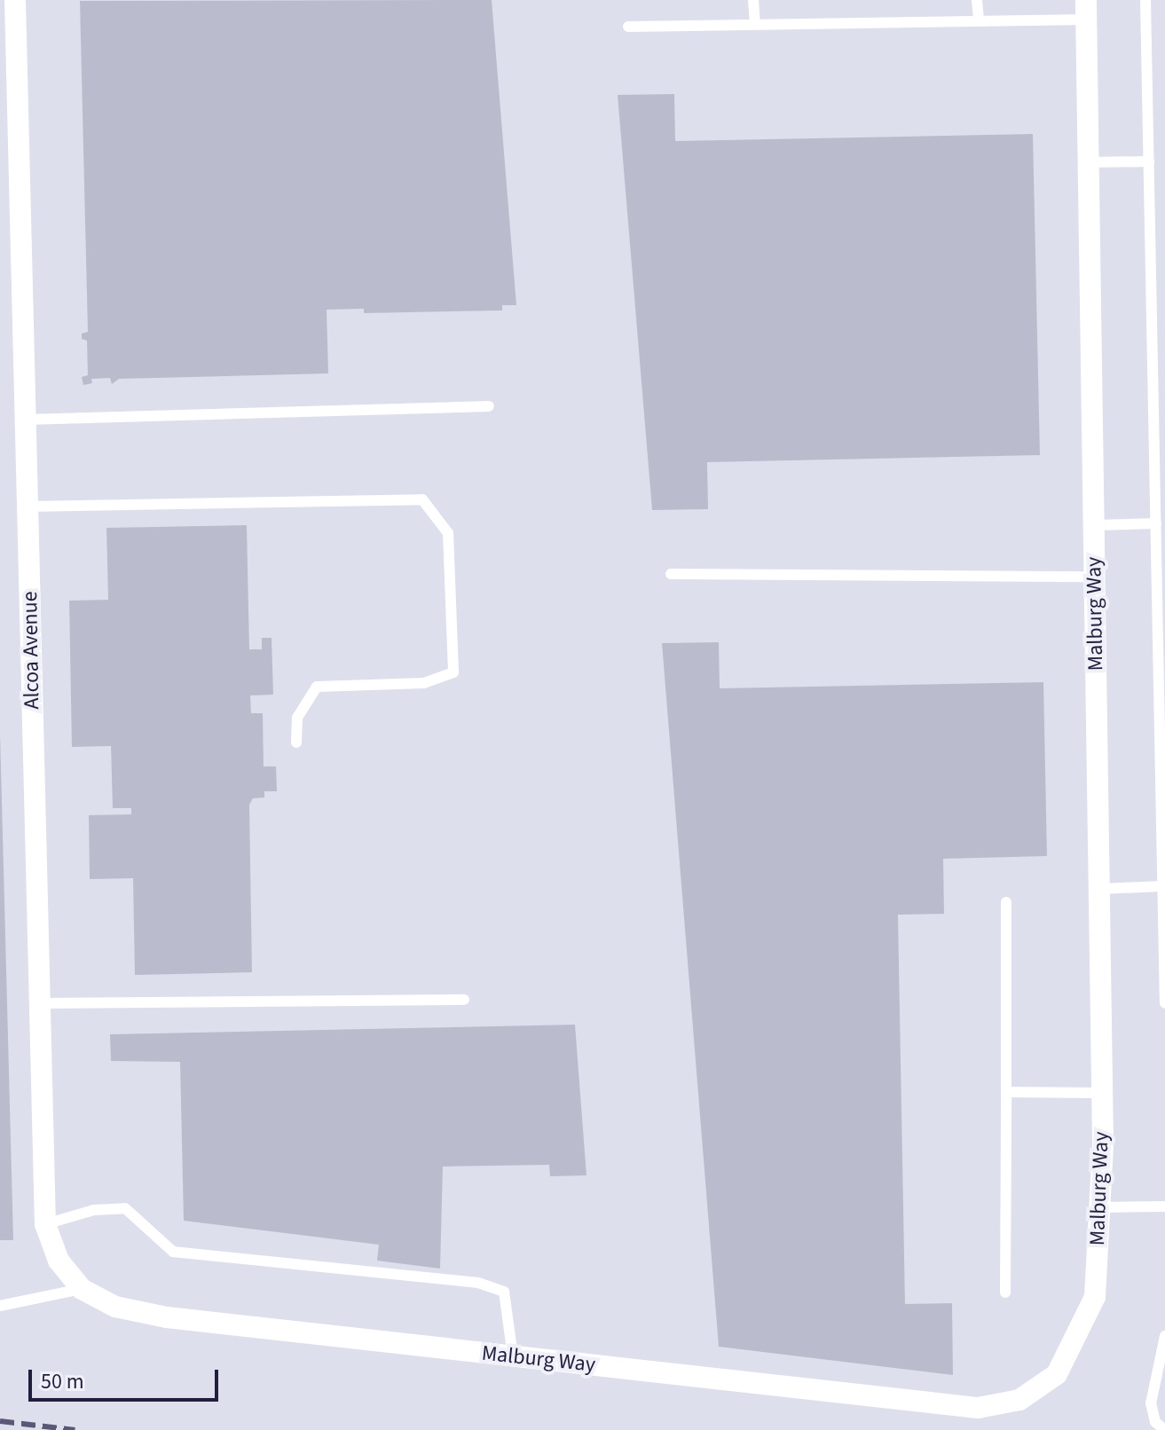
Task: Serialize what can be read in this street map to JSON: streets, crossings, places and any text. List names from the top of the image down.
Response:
{
  "streets": {
    "street": ["Malburg Way", "Alcoa Avenue"]
  },
  "crossings": [
    ["Malburg Way", "Alcoa Avenue"]
  ],
  "scale_bar": "50 m"
}
